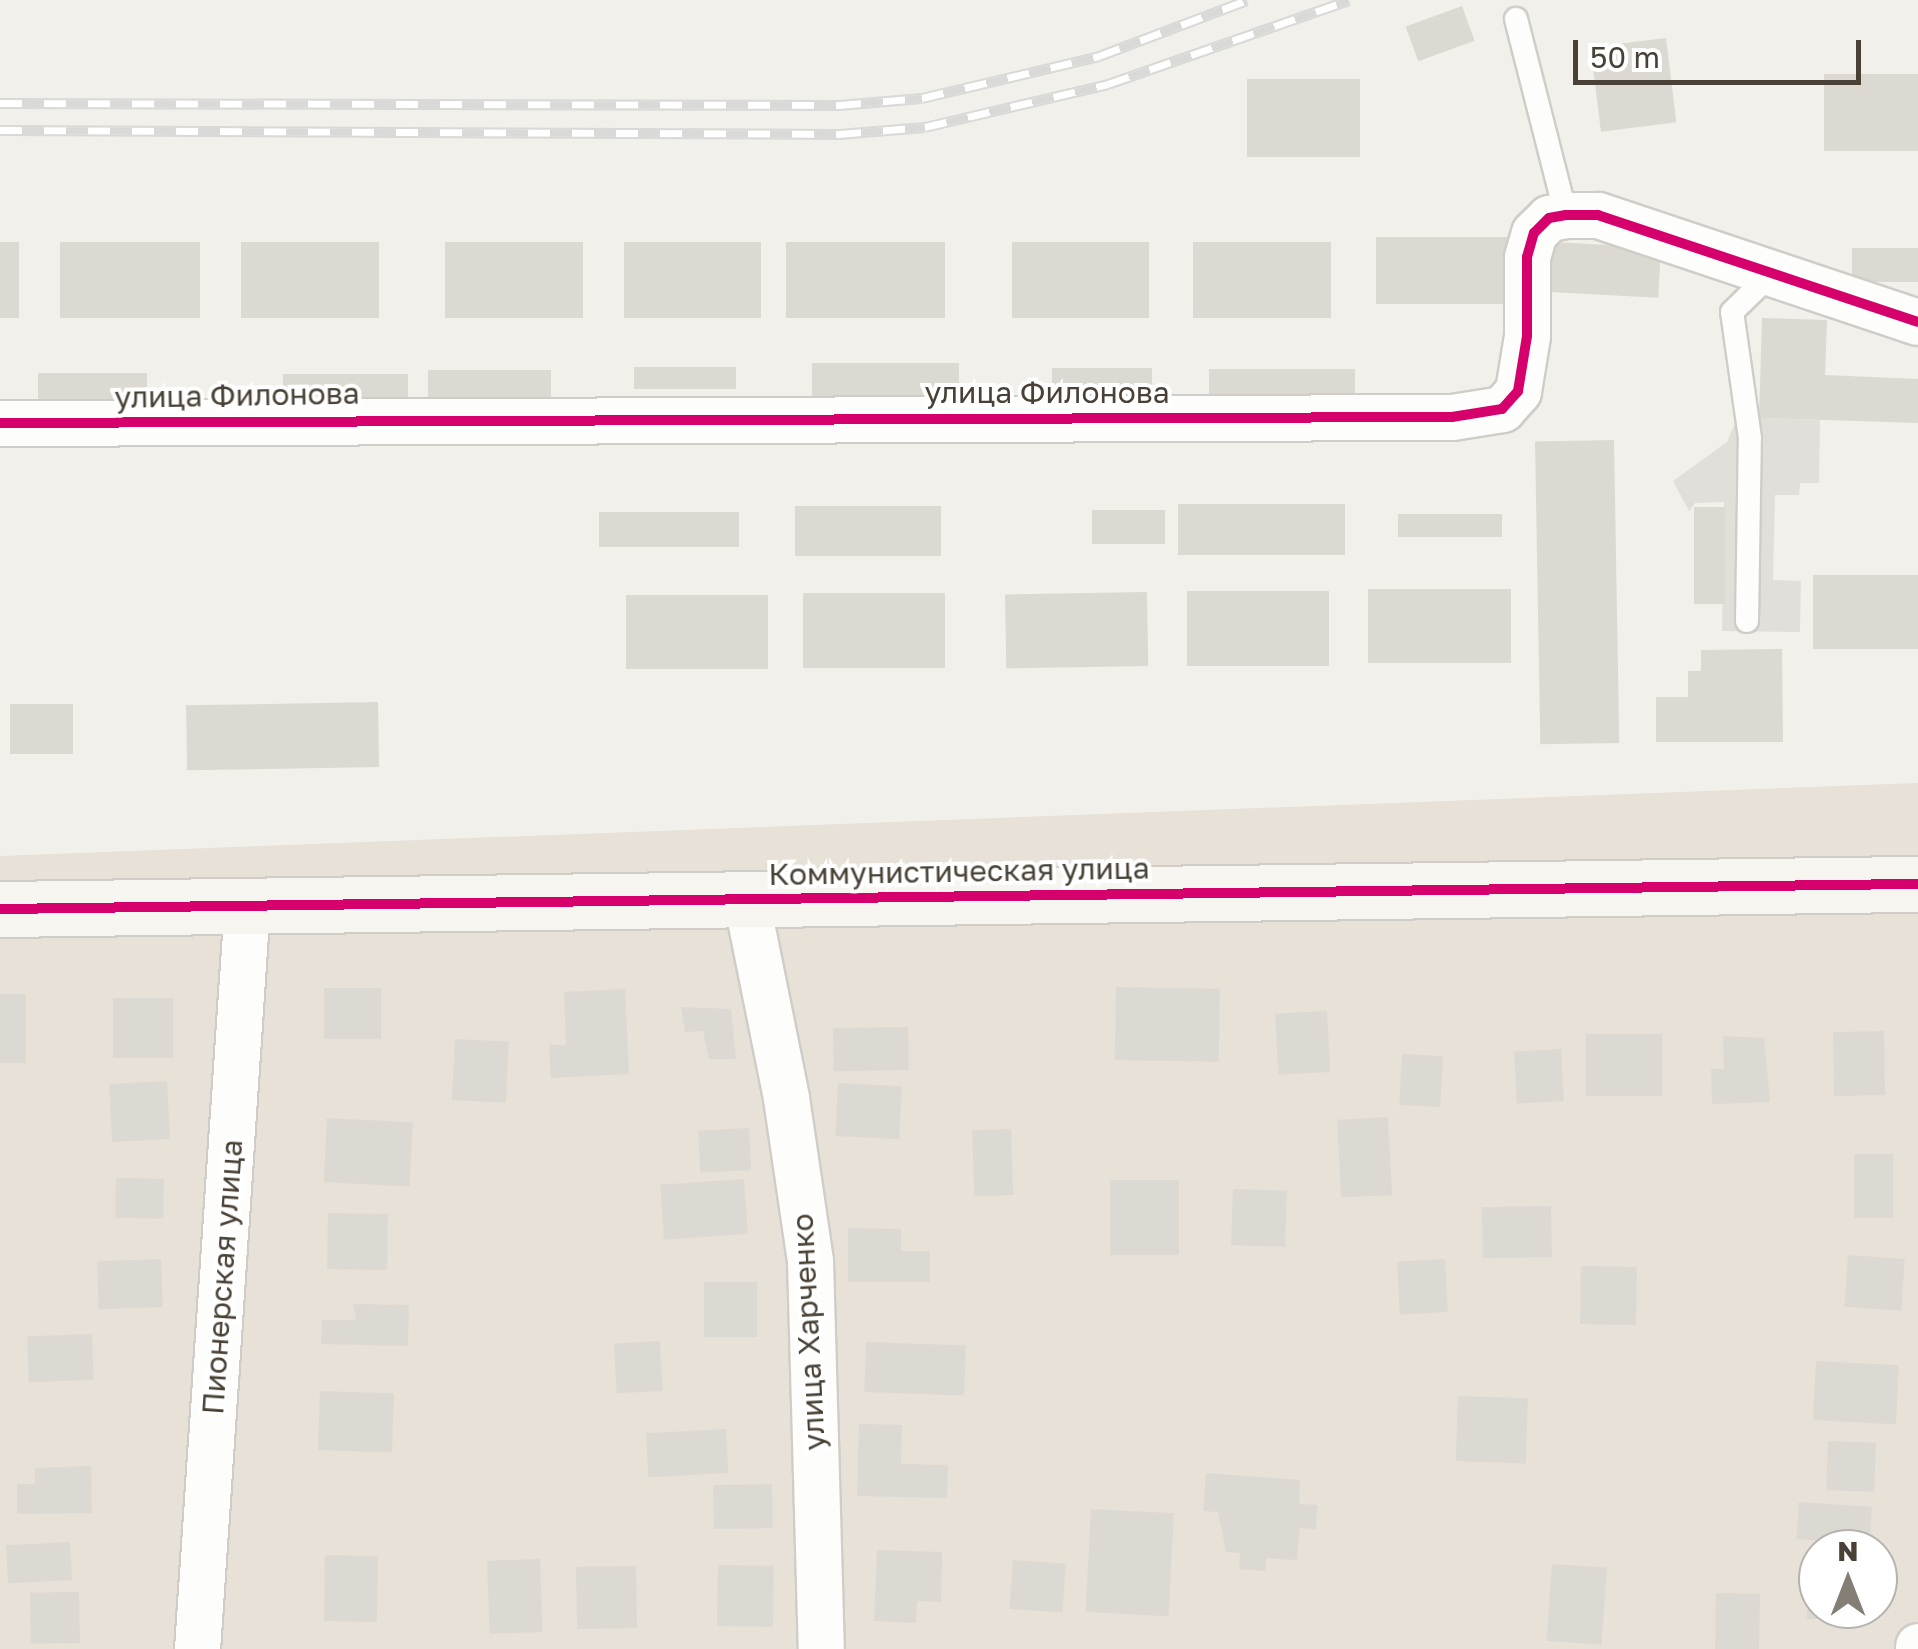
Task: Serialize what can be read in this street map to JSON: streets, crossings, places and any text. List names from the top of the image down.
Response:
{
  "streets": {
    "street": [
      "улица Филонова",
      "Коммунистическая улица",
      "Пионерская улица",
      "улица Харченко"
    ]
  },
  "crossings": [
    ["Коммунистическая улица", "Пионерская улица"],
    ["Коммунистическая улица", "улица Харченко"]
  ],
  "scale_bar": "50 m",
  "north": "top"
}
